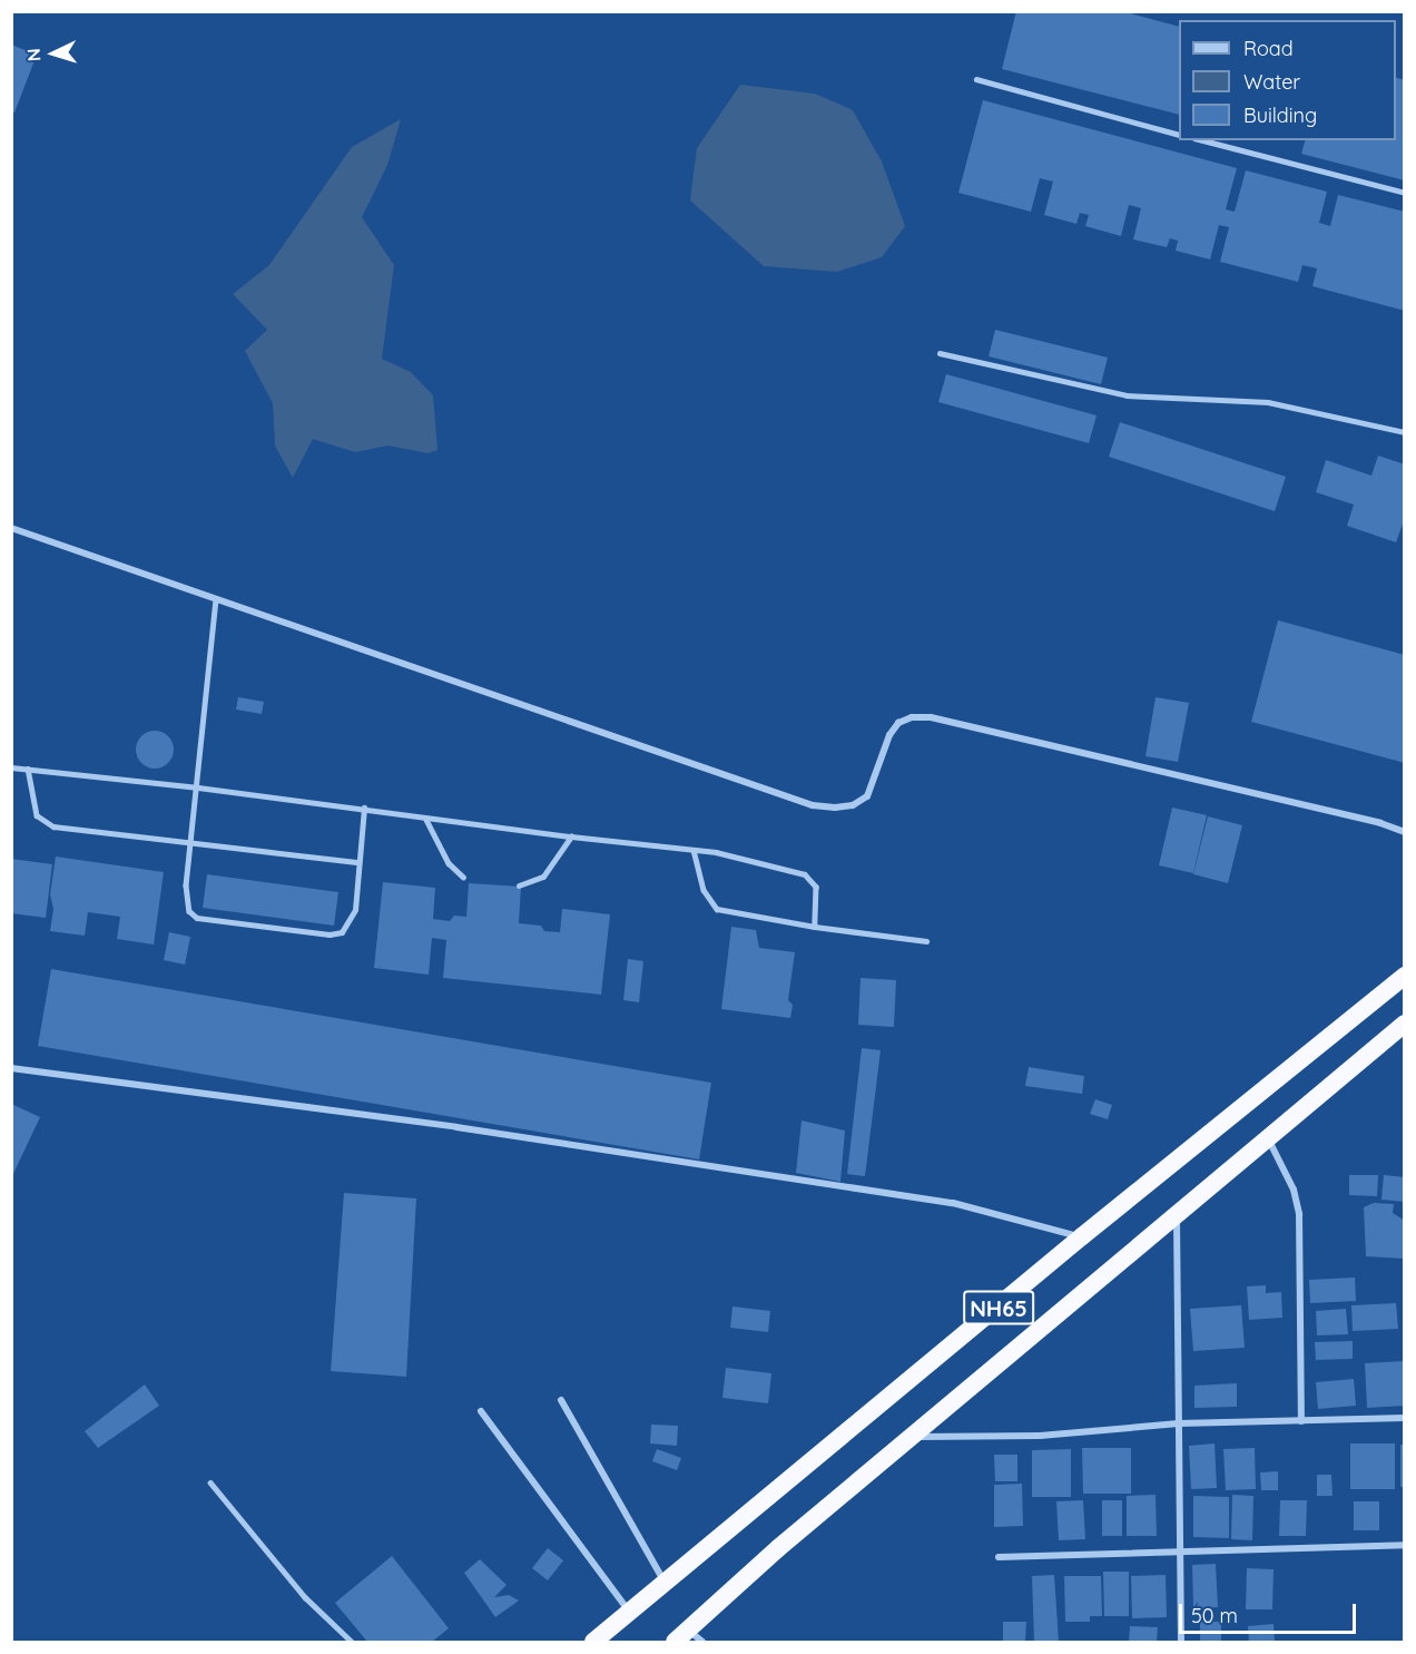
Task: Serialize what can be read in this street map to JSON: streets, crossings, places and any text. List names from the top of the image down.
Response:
{
  "streets": {
    "highway": ["NH65"]
  },
  "legend": ["Road", "Water", "Building"],
  "scale_bar": "50 m",
  "north": "left"
}
